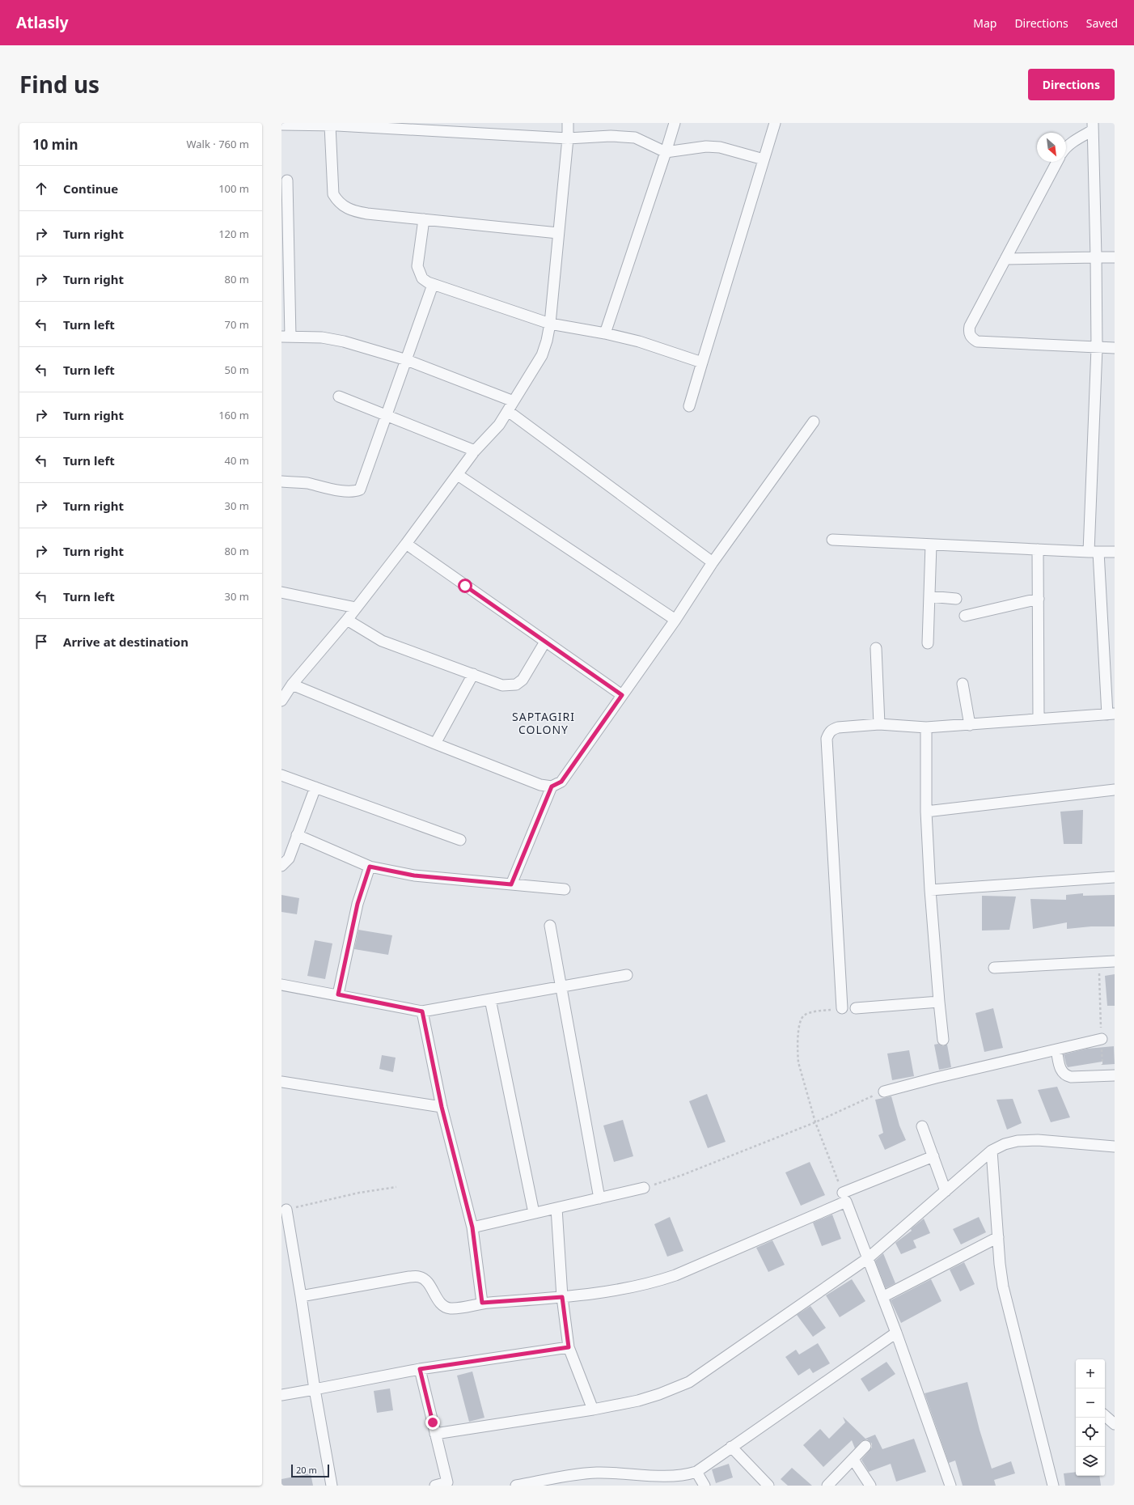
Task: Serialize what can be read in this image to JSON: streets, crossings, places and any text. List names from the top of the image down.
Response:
{
  "districts": ["SAPTAGIRI COLONY"],
  "scale_bar": "20 m",
  "north": "bottom right",
  "page": {
    "header": "Atlasly",
    "nav": ["Map", "Directions", "Saved"],
    "title": "Find us",
    "buttons": "Directions",
    "heading": ["10 min", "Walk · 760 m"],
    "list": [
      ["Continue", "100 m"],
      ["Turn right", "120 m"],
      ["Turn right", "80 m"],
      ["Turn left", "70 m"],
      ["Turn left", "50 m"],
      ["Turn right", "160 m"],
      ["Turn left", "40 m"],
      ["Turn right", "30 m"],
      ["Turn right", "80 m"],
      ["Turn left", "30 m"],
      "Arrive at destination"
    ],
    "map_buttons": ["+", "−"],
    "scale": "20 m"
  }
}
